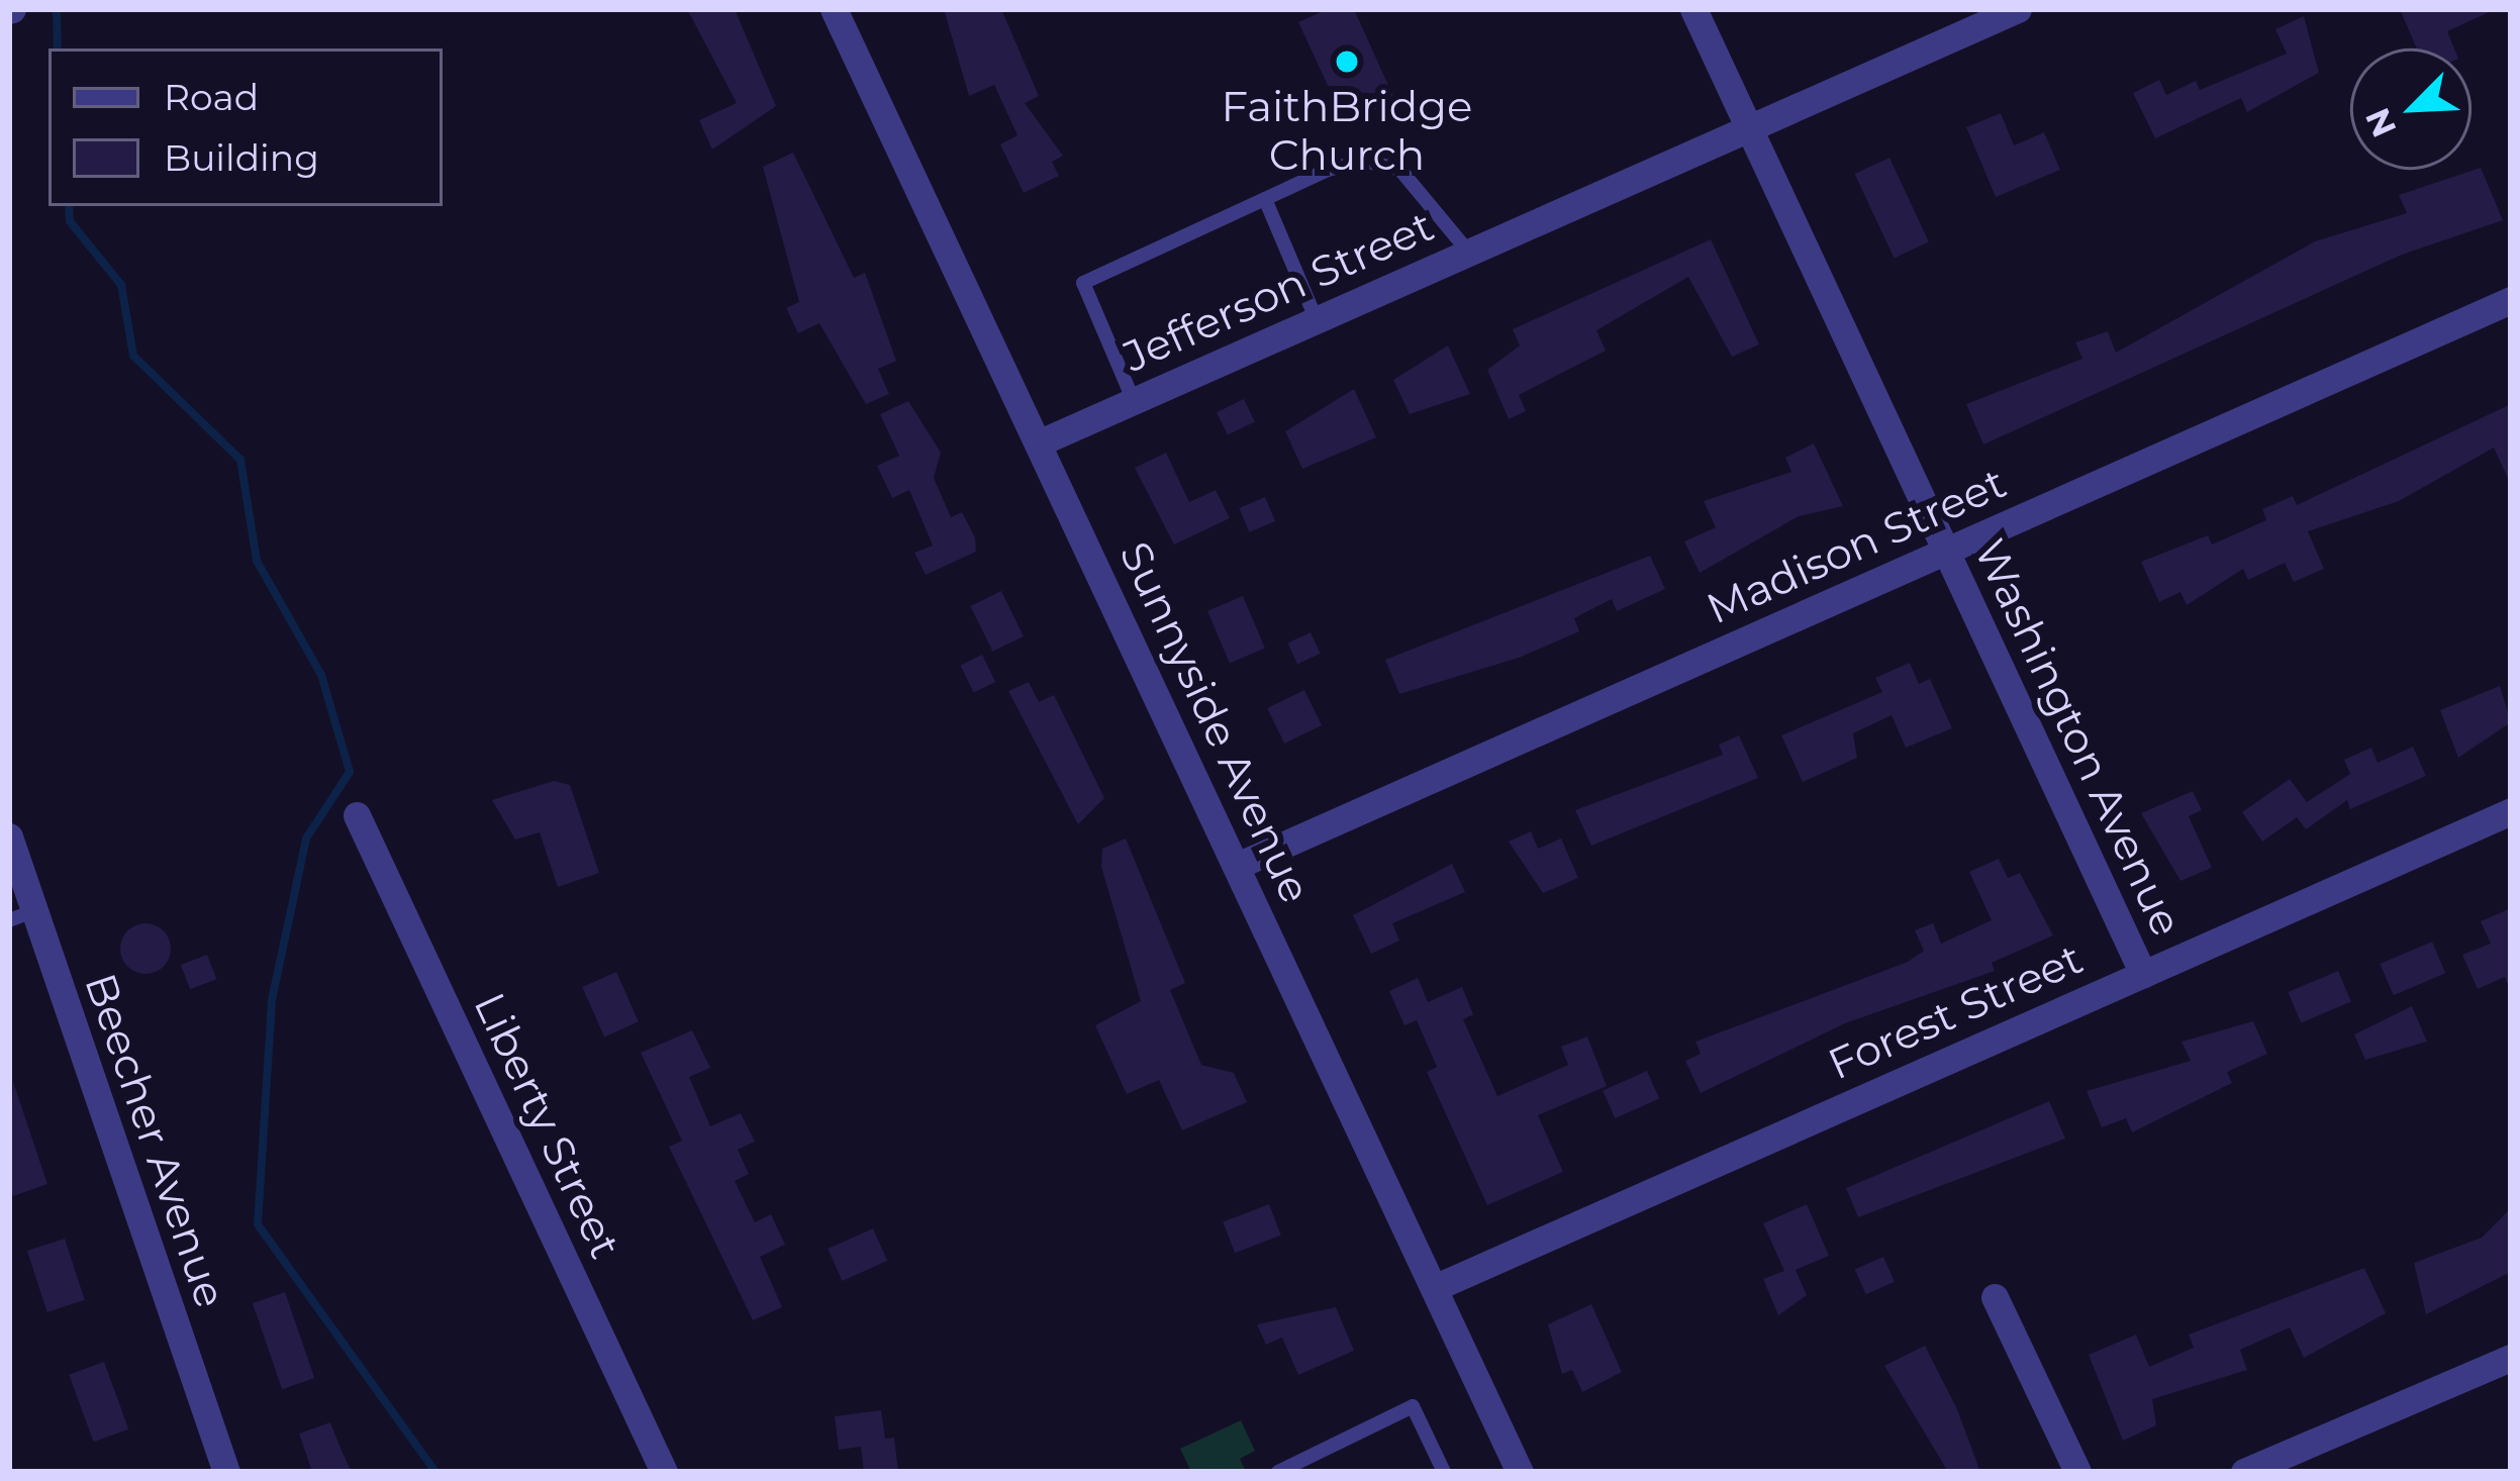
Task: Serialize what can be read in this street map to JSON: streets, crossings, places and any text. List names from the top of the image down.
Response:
{
  "streets": {
    "street": [
      "Jefferson Street",
      "Madison Street",
      "Sunnyside Avenue",
      "Washington Avenue",
      "Forest Street",
      "Liberty Street",
      "Beecher Avenue"
    ]
  },
  "crossings": [
    ["Jefferson Street", "Sunnyside Avenue"],
    ["Jefferson Street", "Washington Avenue"],
    ["Madison Street", "Sunnyside Avenue"],
    ["Madison Street", "Washington Avenue"],
    ["Sunnyside Avenue", "Forest Street"],
    ["Washington Avenue", "Forest Street"]
  ],
  "places": ["FaithBridge Church"],
  "legend": ["Road", "Building"],
  "north": "bottom left"
}
